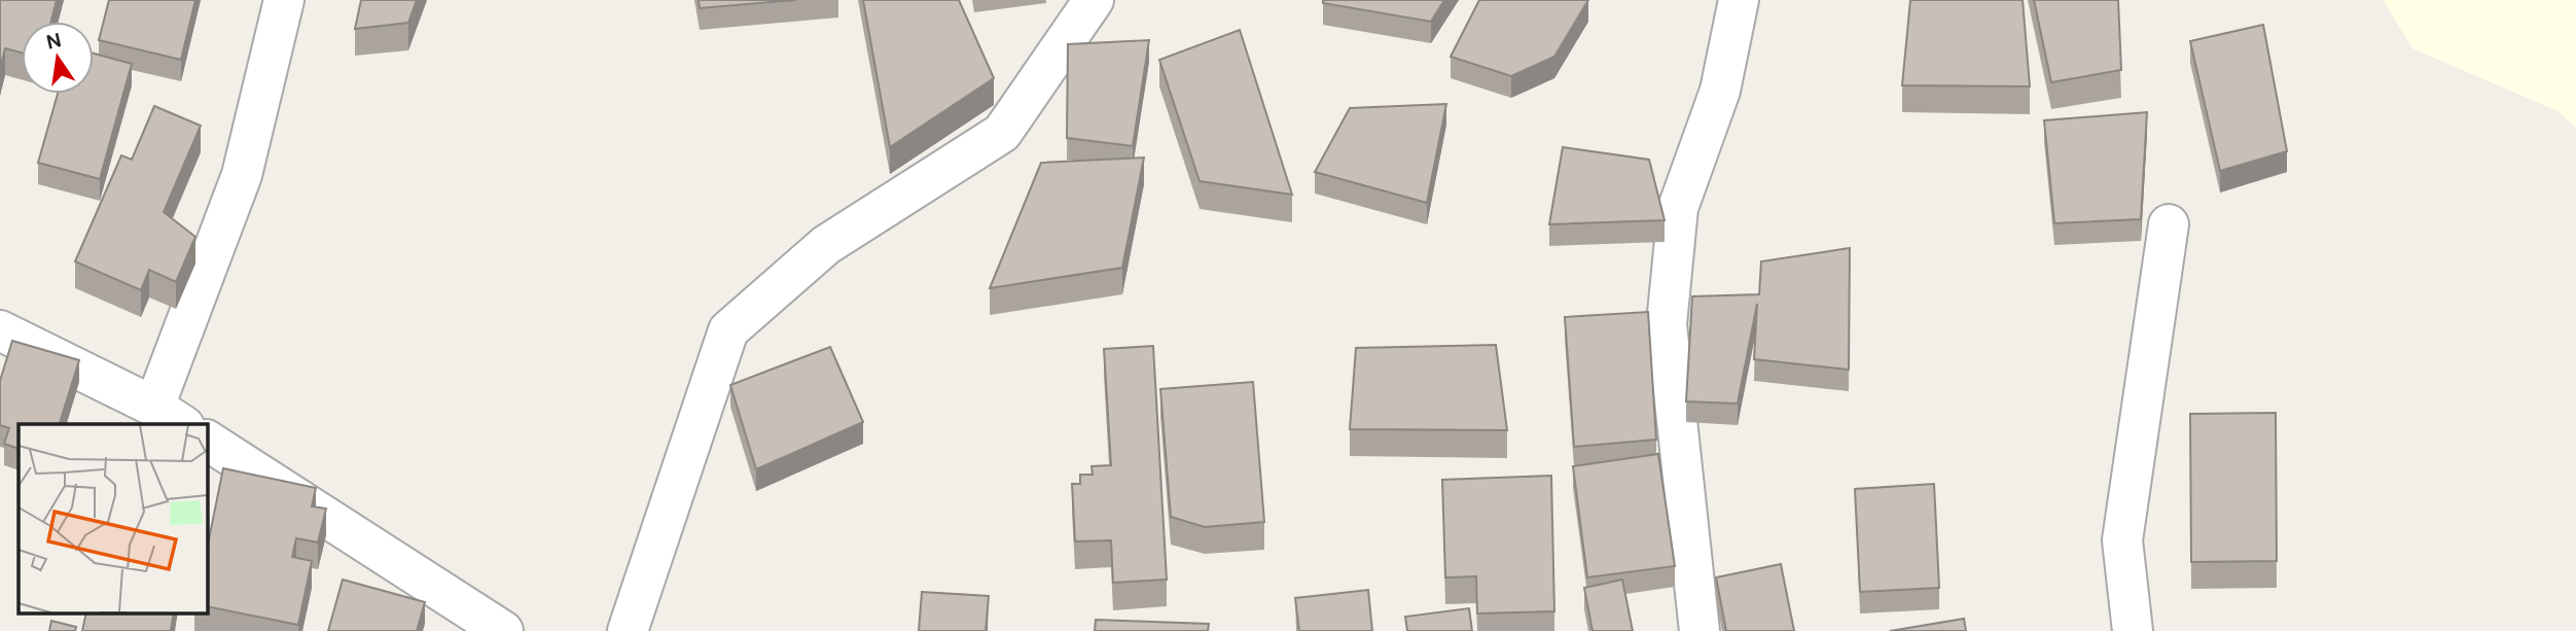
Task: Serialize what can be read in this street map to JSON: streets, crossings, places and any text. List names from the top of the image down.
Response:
{
  "north": "top"
}
